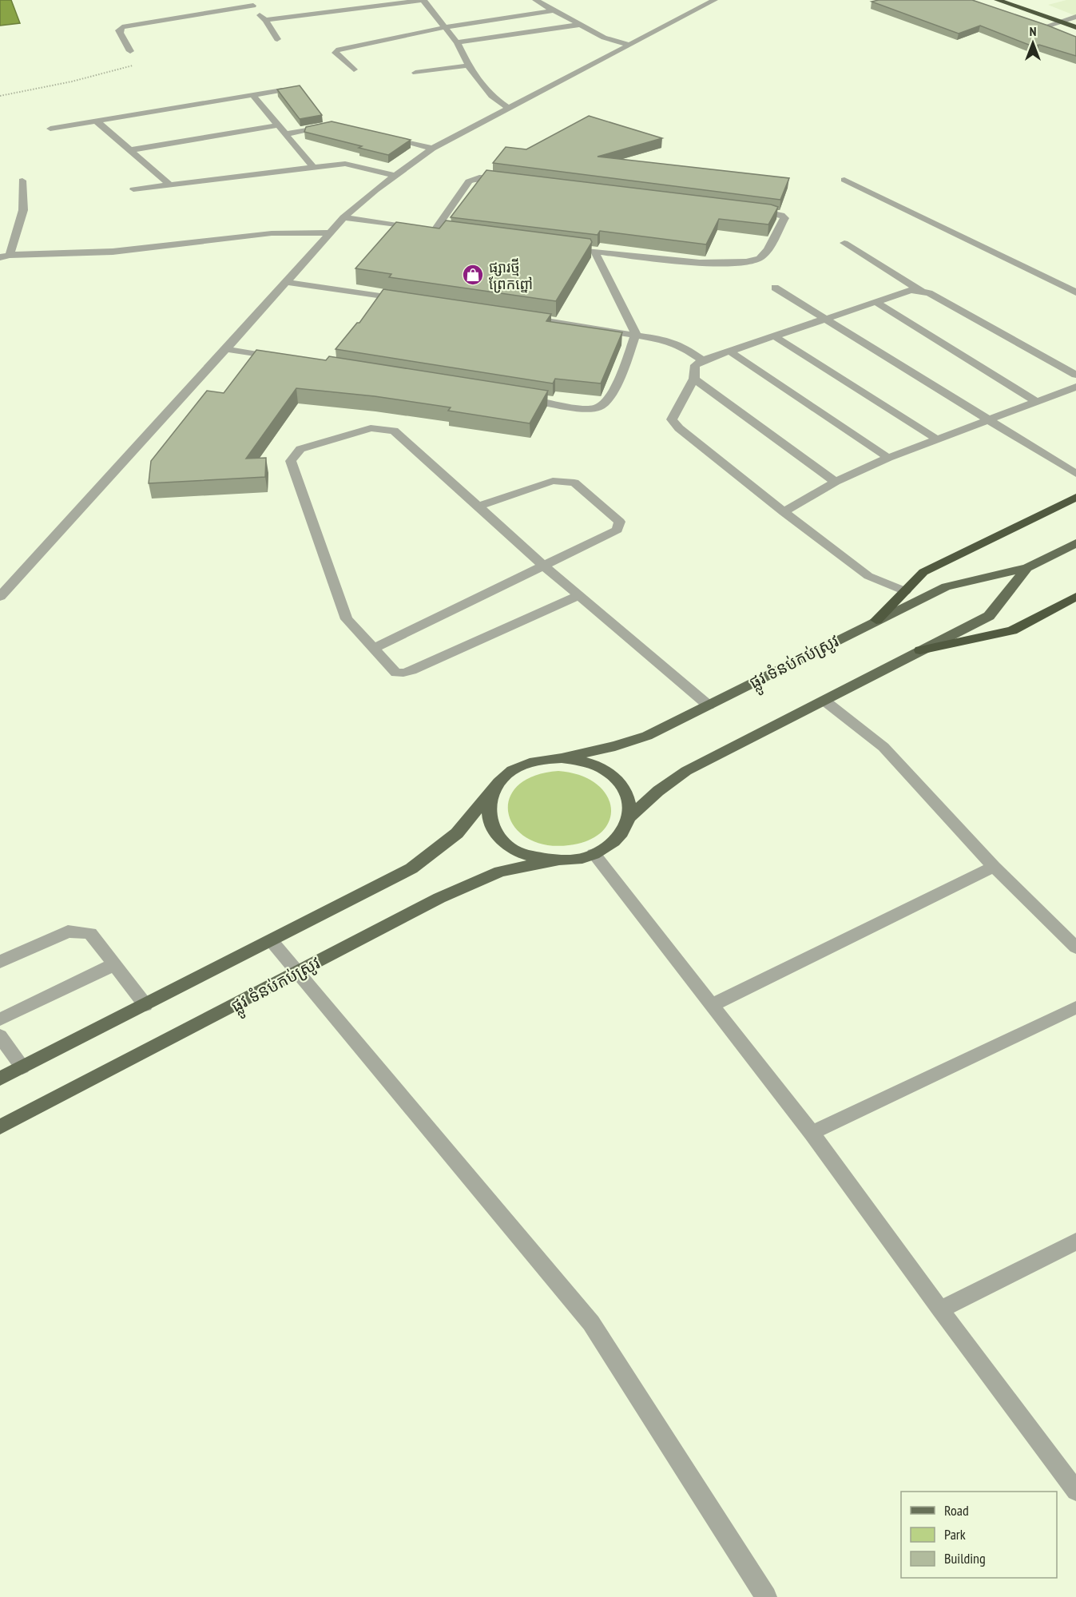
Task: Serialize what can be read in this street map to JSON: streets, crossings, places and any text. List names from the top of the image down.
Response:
{
  "streets": {
    "main road": ["ផ្លូវ ទំនប់កប់ស្រូវ"]
  },
  "places": {
    "shop": ["ផ្សារថ្មី ព្រែកព្នៅ"]
  },
  "legend": ["Road", "Park", "Building"],
  "north": "top"
}
